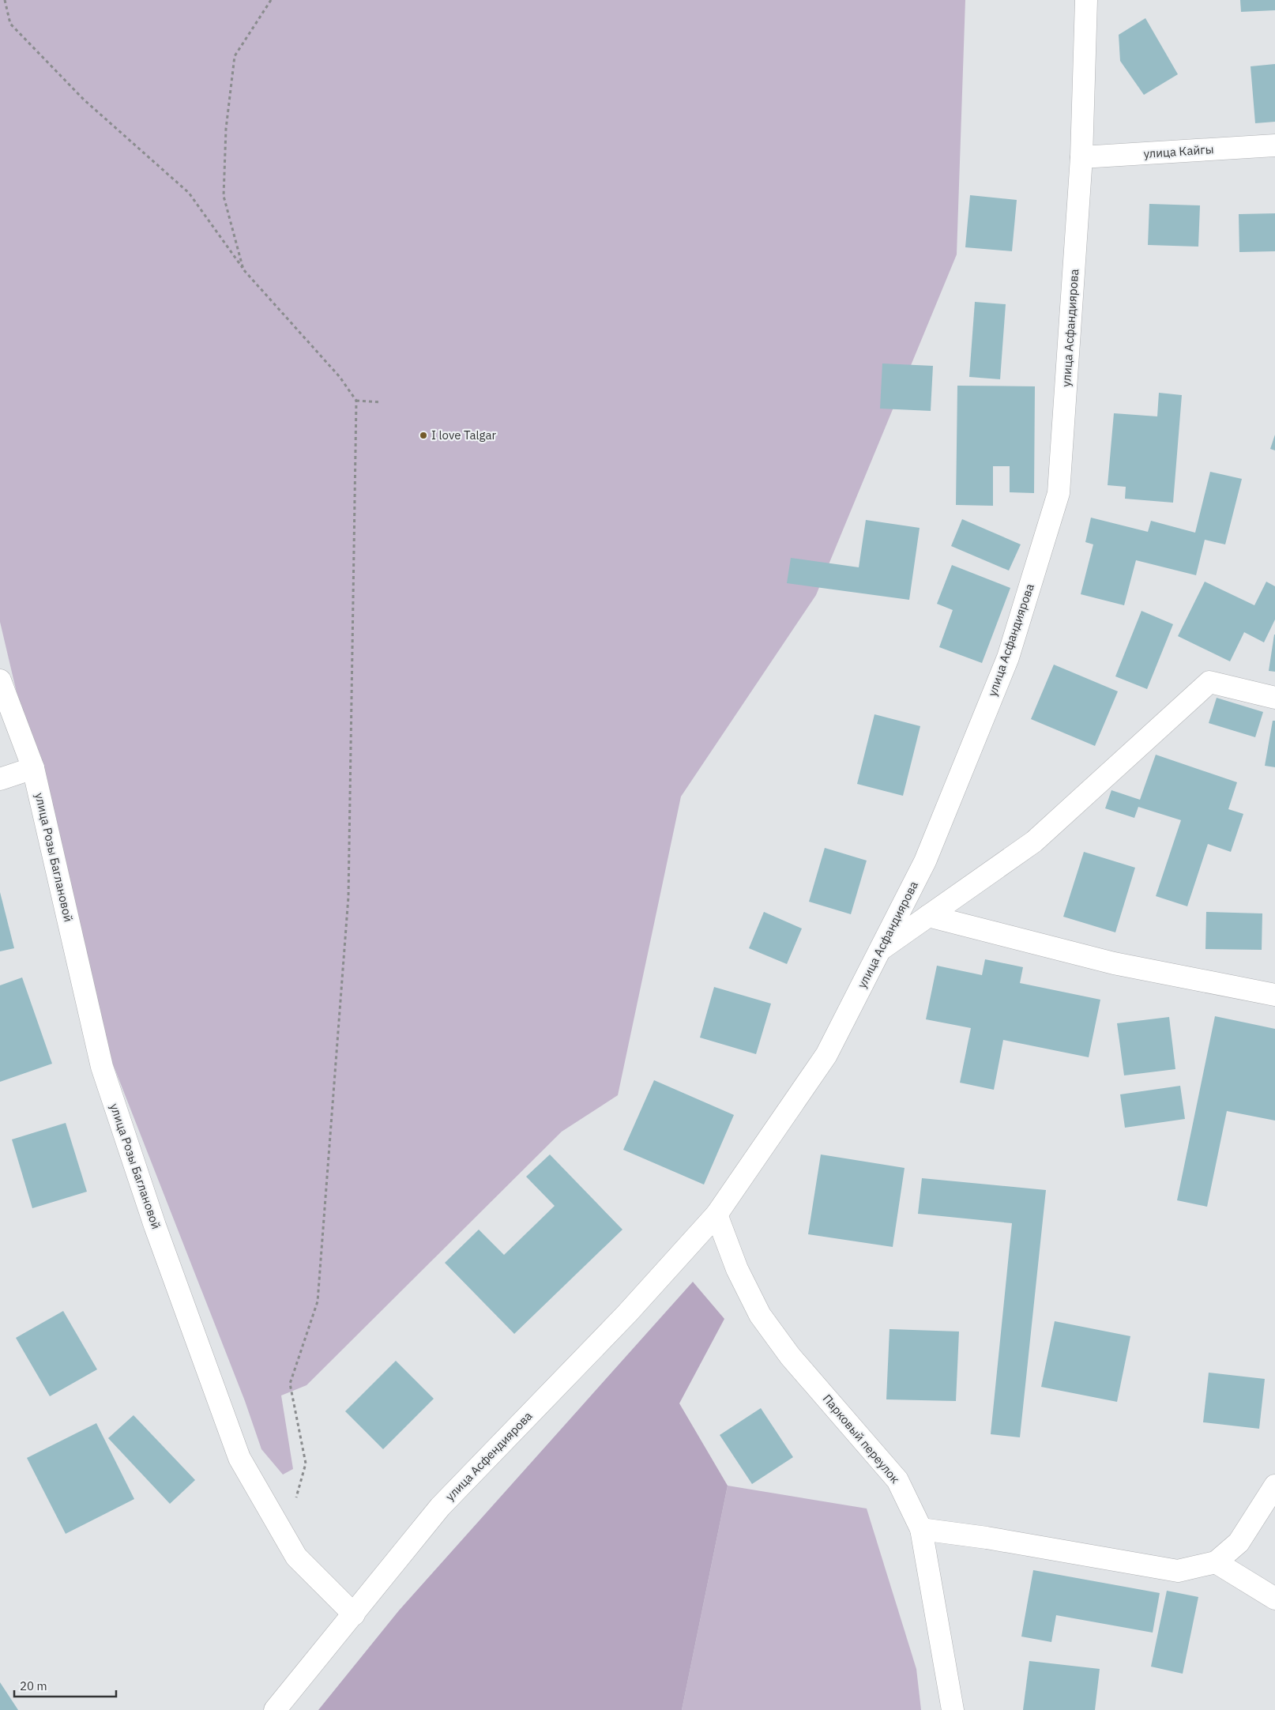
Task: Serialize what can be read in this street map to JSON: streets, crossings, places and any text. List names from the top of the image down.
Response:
{
  "streets": {
    "street": [
      "улица Кайгы",
      "улица Асфандиярова",
      "улица Розы Баглановой",
      "Парковый переулок",
      "улица Асфендиярова"
    ]
  },
  "crossings": [
    ["улица Кайгы", "улица Асфандиярова"],
    ["улица Асфандиярова", "Парковый переулок"],
    ["улица Асфандиярова", "улица Асфендиярова"],
    ["улица Розы Баглановой", "улица Асфендиярова"],
    ["Парковый переулок", "улица Асфендиярова"]
  ],
  "places": ["I love Talgar"],
  "scale_bar": "20 m"
}
